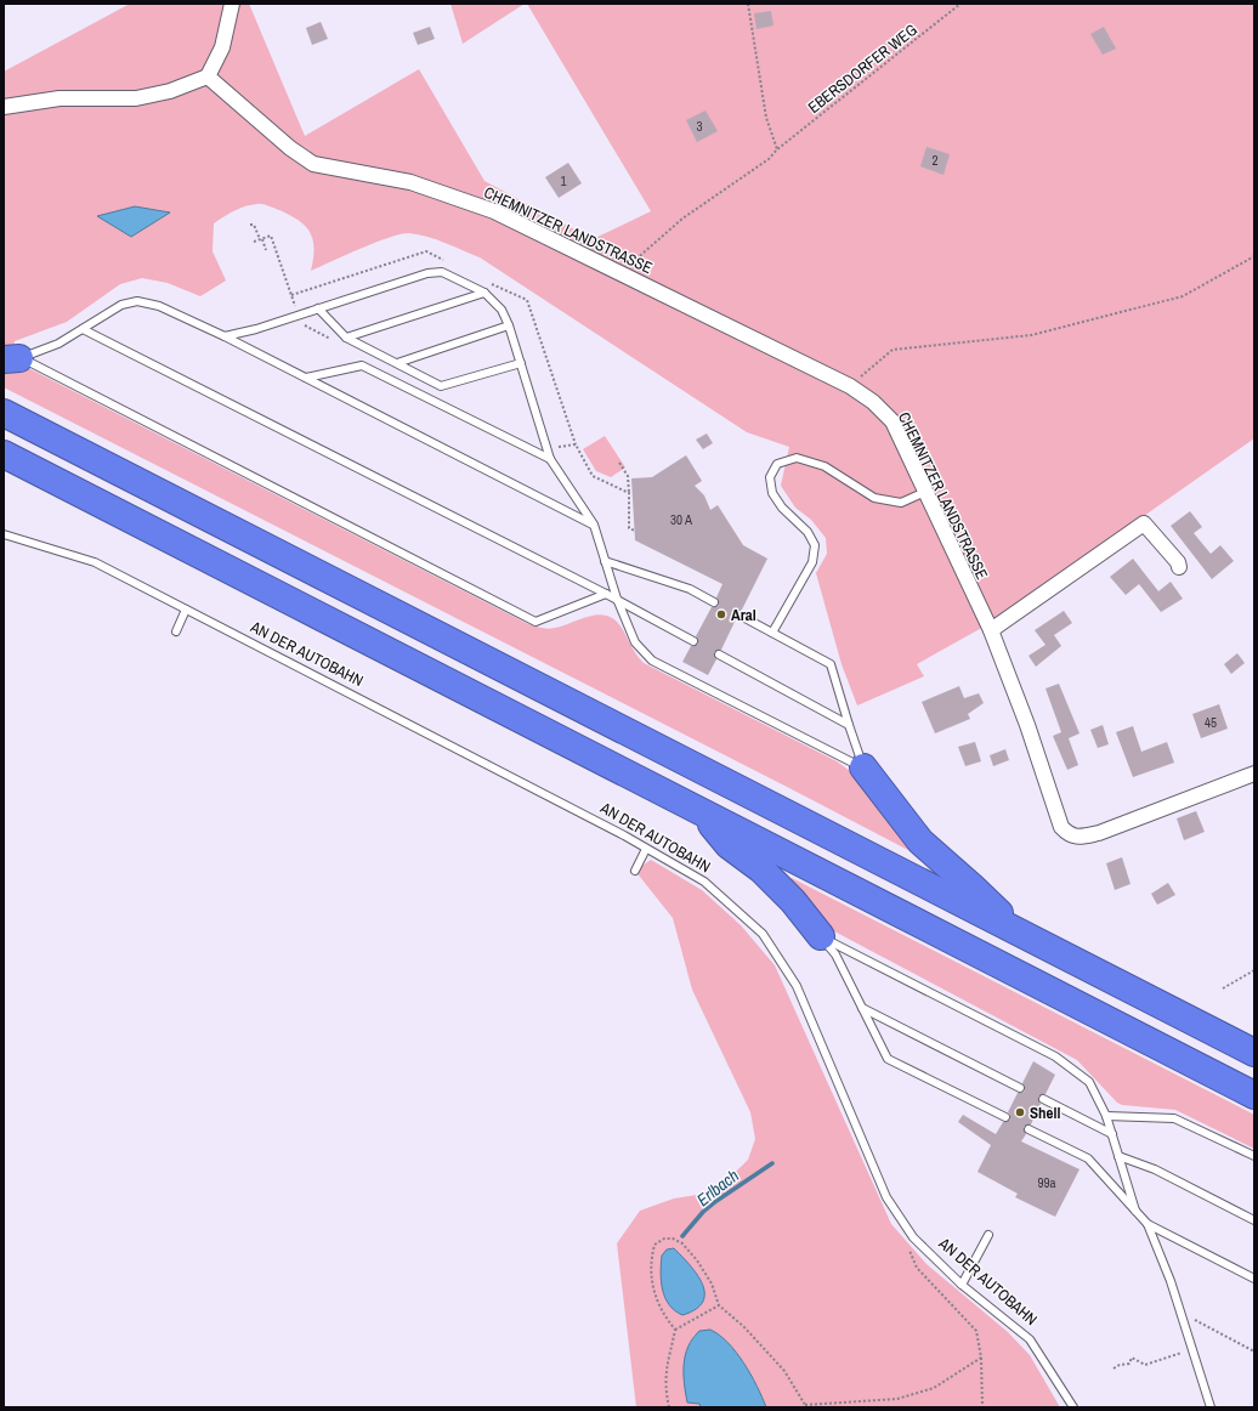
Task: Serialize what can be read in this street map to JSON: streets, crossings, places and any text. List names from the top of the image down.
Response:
{
  "streets": {
    "street": ["CHEMNITZER LANDSTRASSE"],
    "lane": ["AN DER AUTOBAHN"],
    "path": ["EBERSDORFER WEG"]
  },
  "crossings": [
    ["EBERSDORFER WEG", "CHEMNITZER LANDSTRASSE"]
  ],
  "water": ["Erlbach"],
  "places": ["Aral", "Shell"],
  "house_numbers": [
    "3",
    "2",
    "1",
    "30 A",
    "45",
    "99a"
  ]
}
